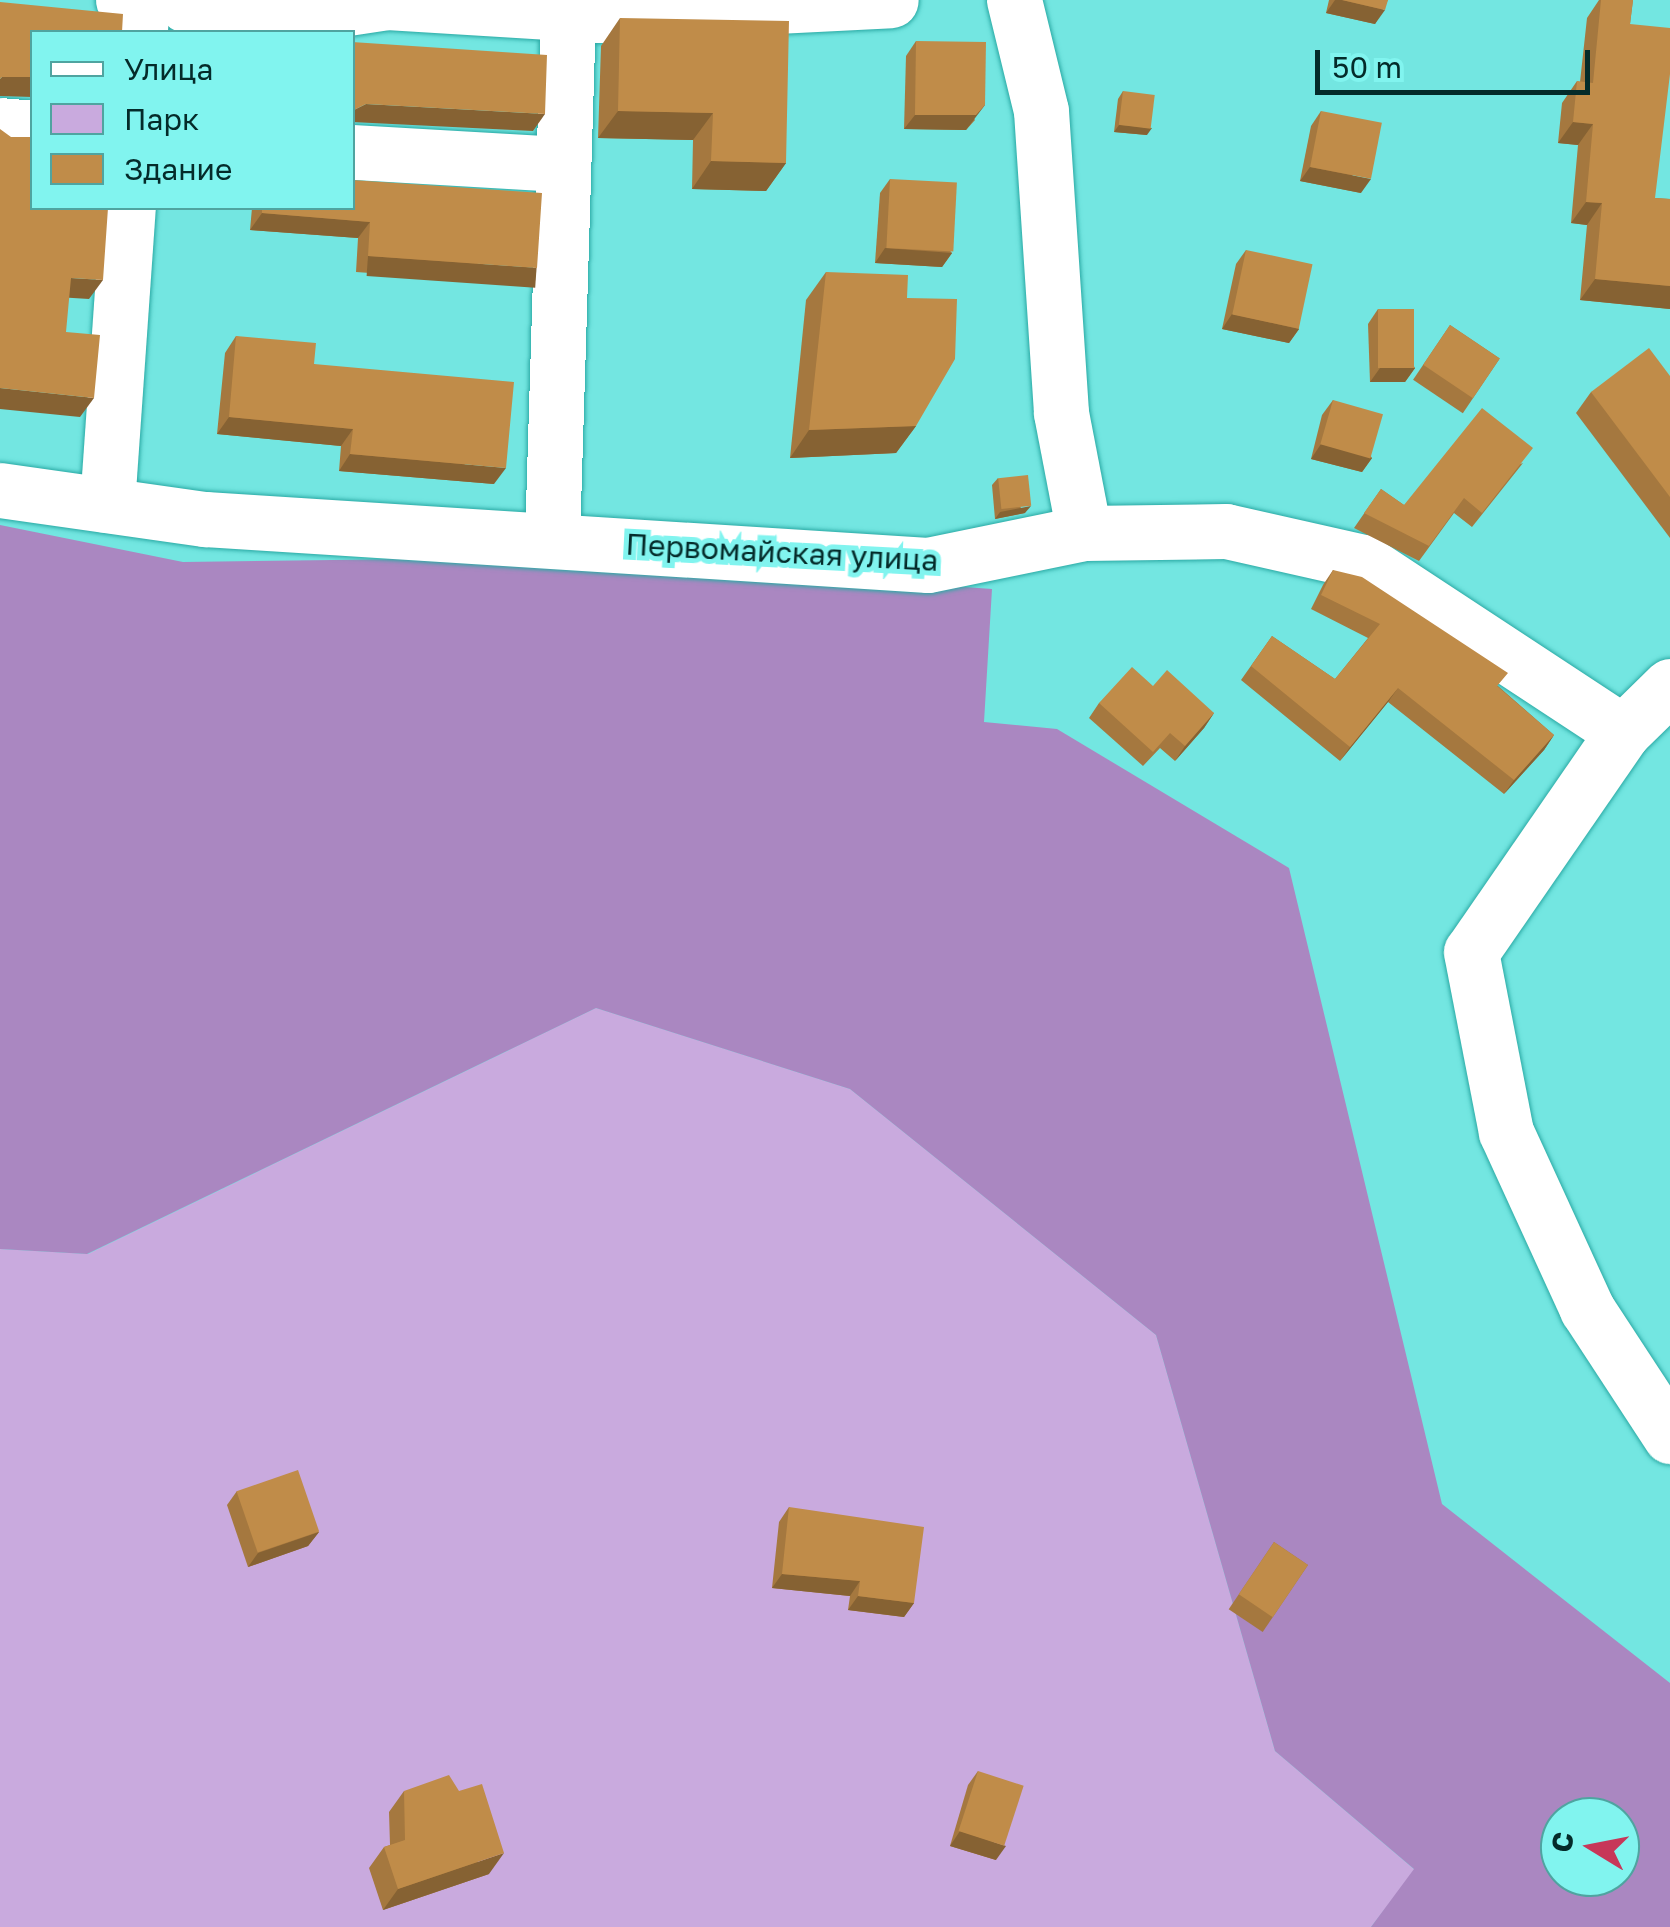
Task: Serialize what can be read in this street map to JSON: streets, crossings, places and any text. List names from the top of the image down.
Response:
{
  "streets": {
    "street": ["Первомайская улица"]
  },
  "legend": ["Улица", "Парк", "Здание"],
  "scale_bar": "50 m",
  "north": "left"
}
